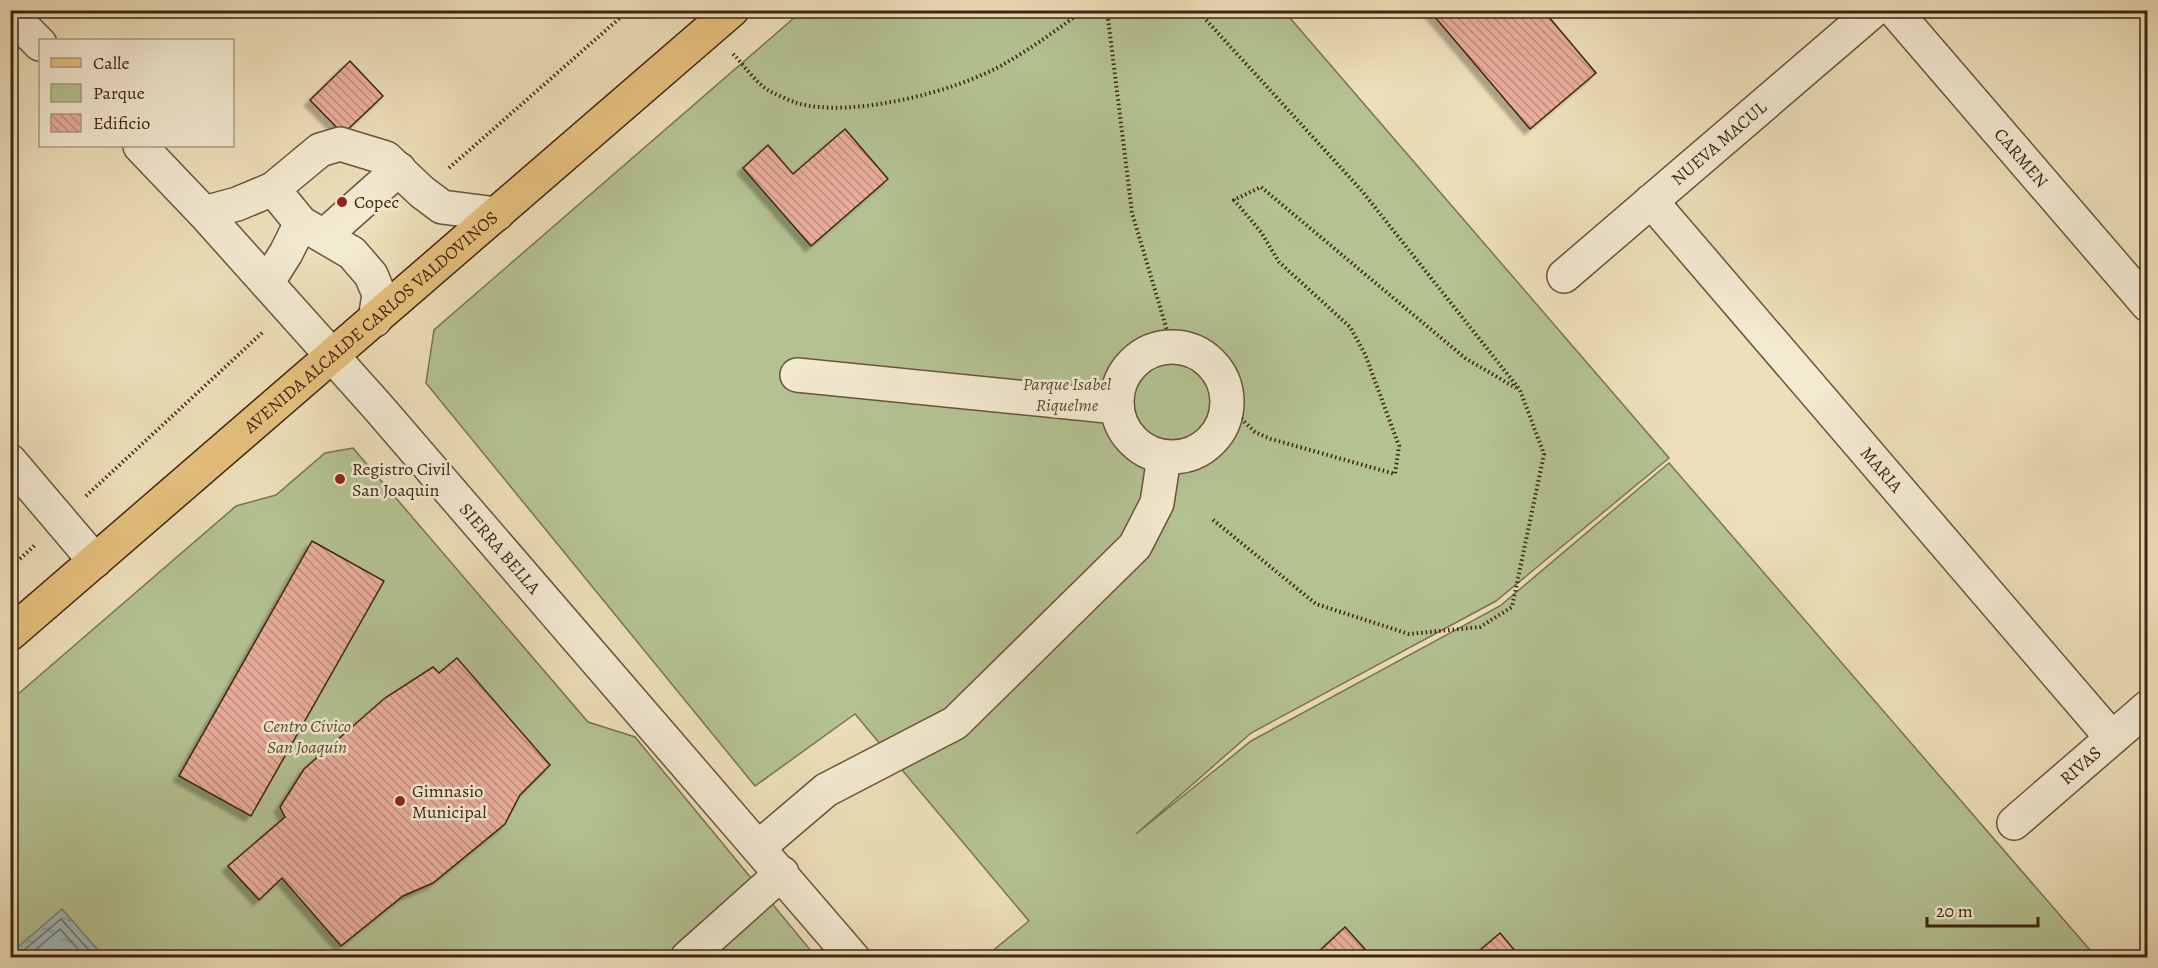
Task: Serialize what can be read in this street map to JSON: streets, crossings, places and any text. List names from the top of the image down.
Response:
{
  "streets": {
    "main road": ["AVENIDA ALCALDE CARLOS VALDOVINOS"],
    "street": [
      "NUEVA MACUL",
      "CARMEN",
      "MARIA",
      "SIERRA BELLA",
      "RIVAS"
    ]
  },
  "crossings": [
    ["NUEVA MACUL", "MARIA"],
    ["AVENIDA ALCALDE CARLOS VALDOVINOS", "SIERRA BELLA"],
    ["MARIA", "RIVAS"]
  ],
  "parks": ["Parque Isabel Riquelme", "Centro Cívico San Joaquín"],
  "places": ["Copec", "Registro Civil San Joaquin", "Gimnasio Municipal"],
  "legend": ["Calle", "Parque", "Edificio"],
  "scale_bar": "20 m"
}
